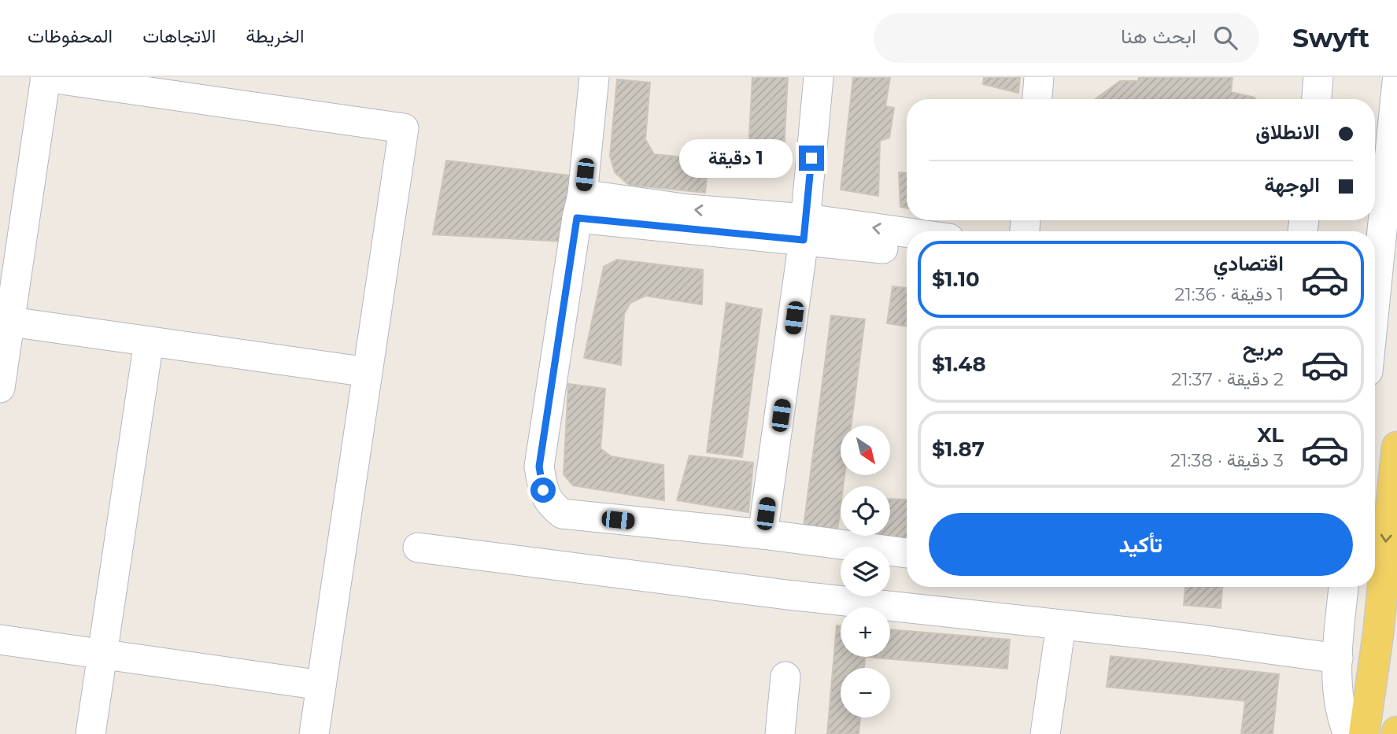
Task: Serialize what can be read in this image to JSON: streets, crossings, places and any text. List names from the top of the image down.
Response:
{
  "north": "bottom right",
  "page": {
    "header": "Swyft",
    "search": "ابحث هنا",
    "nav": ["الخريطة", "الاتجاهات", "المحفوظات"],
    "banner": ["الانطلاق", "الوجهة"],
    "bubble": "1 دقيقة",
    "list": [
      {
        "name": "اقتصادي",
        "note": "1 دقيقة · 21:36",
        "value": "$1.10"
      },
      {
        "name": "مريح",
        "note": "2 دقيقة · 21:37",
        "value": "$1.48"
      },
      {
        "name": "XL",
        "note": "3 دقيقة · 21:38",
        "value": "$1.87"
      }
    ],
    "map_buttons": ["+", "−"],
    "buttons": "تأكيد"
  }
}
